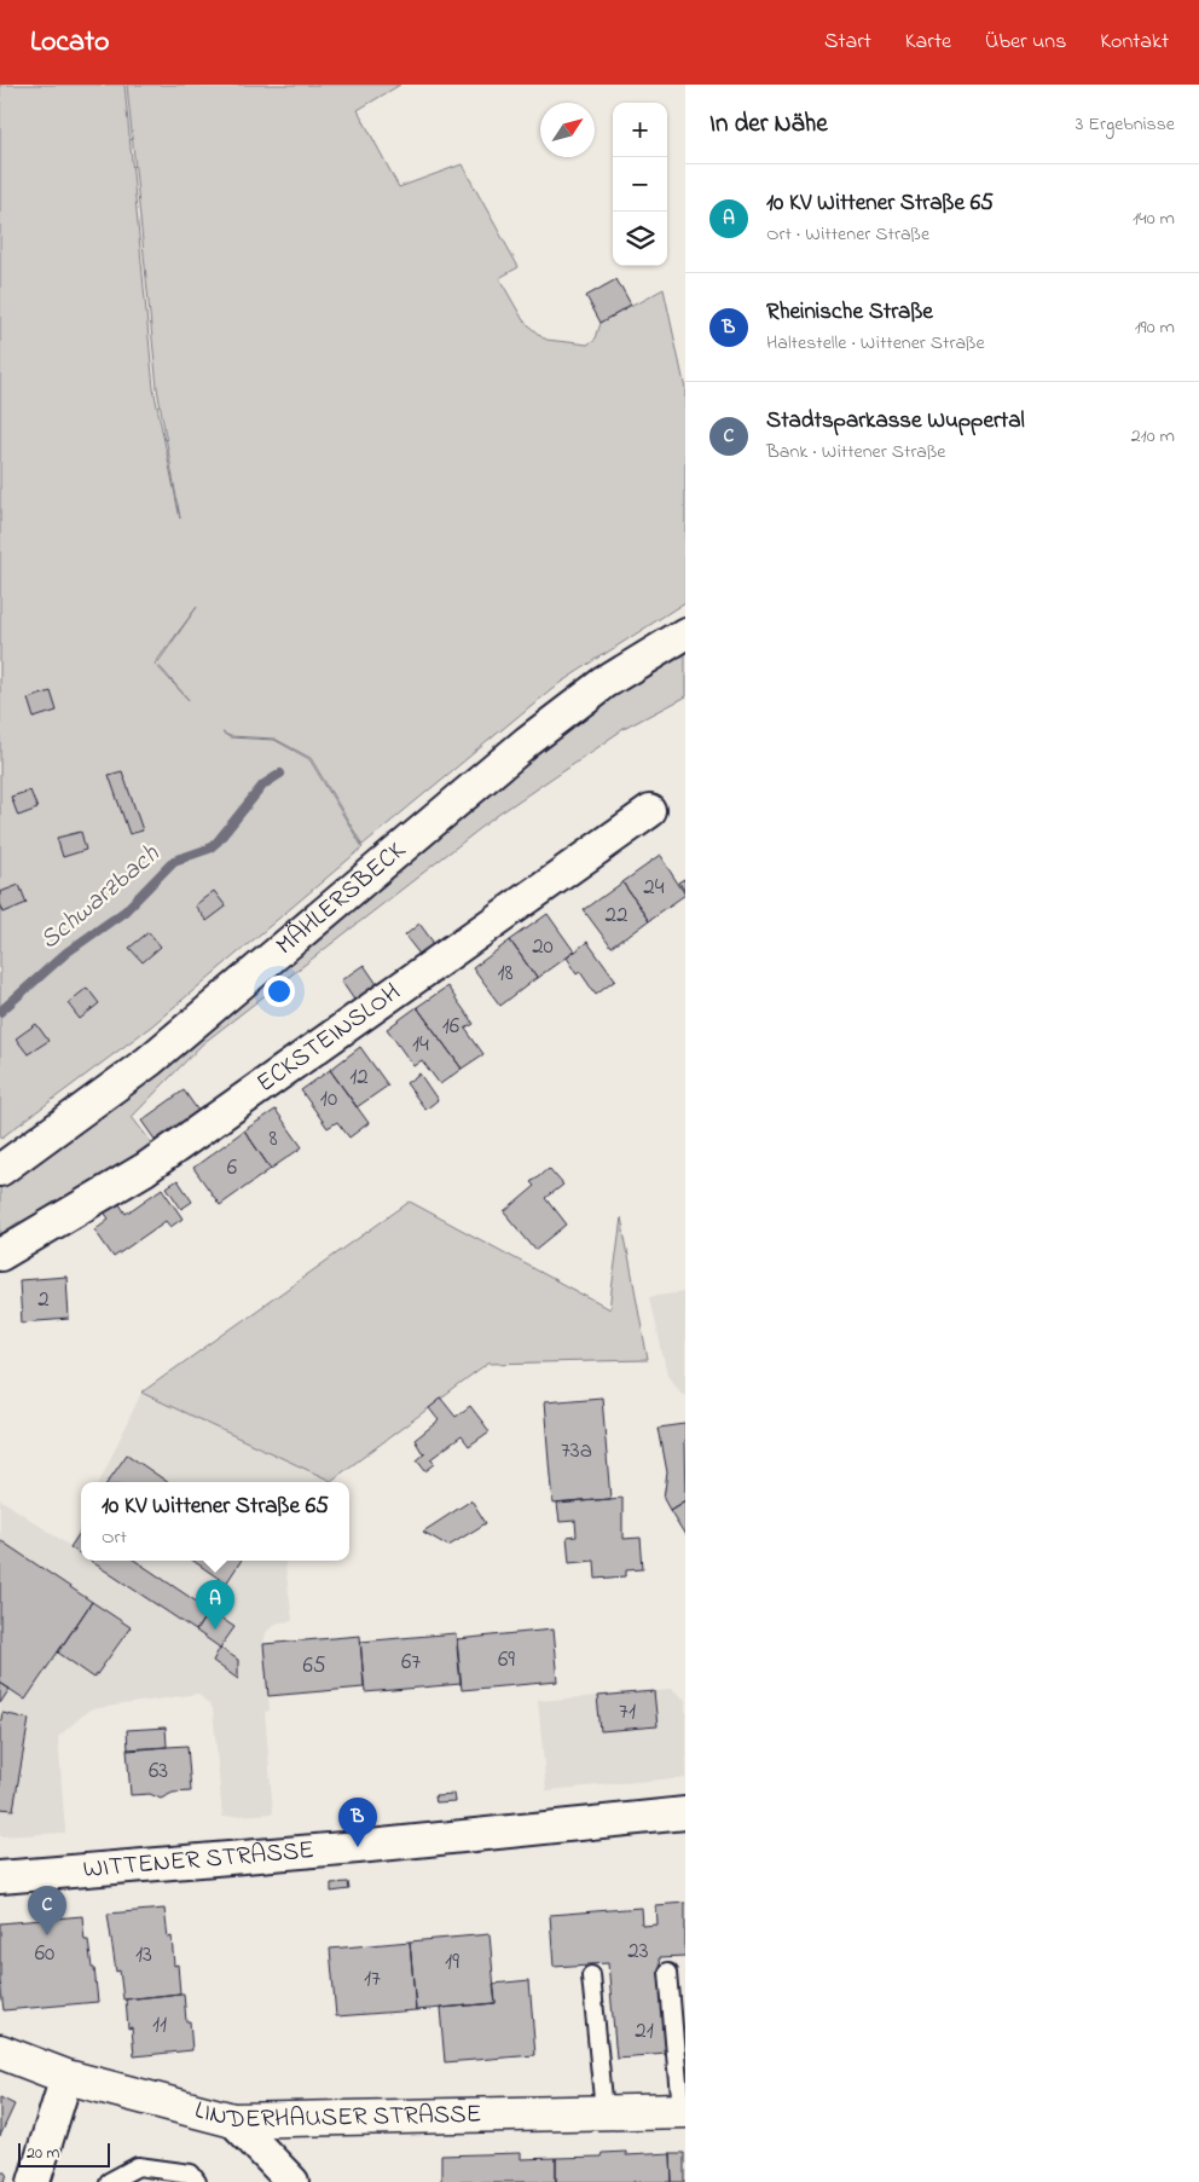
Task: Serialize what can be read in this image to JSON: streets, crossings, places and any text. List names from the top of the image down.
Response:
{
  "streets": {
    "main road": ["LINDERHAUSER STRASSE"],
    "street": ["MÄHLERSBECK", "ECKSTEINSLOH", "WITTENER STRASSE"]
  },
  "water": ["Schwarzbach"],
  "house_numbers": [
    "24",
    "22",
    "20",
    "18",
    "16",
    "14",
    "12",
    "10",
    "8",
    "6",
    "2",
    "73a",
    "69",
    "67",
    "65",
    "71",
    "63",
    "23",
    "60",
    "13",
    "19",
    "17",
    "11",
    "21"
  ],
  "scale_bar": "20 m",
  "north": "top right",
  "page": {
    "header": "Locato",
    "nav": [
      "Start",
      "Karte",
      "Über uns",
      "Kontakt"
    ],
    "heading": ["In der Nähe", "3 Ergebnisse"],
    "map_buttons": ["+", "−"],
    "list": [
      {
        "mark": "A",
        "name": "10 KV Wittener Straße 65",
        "note": "Ort · Wittener Straße",
        "value": "140 m"
      },
      {
        "mark": "B",
        "name": "Rheinische Straße",
        "note": "Haltestelle · Wittener Straße",
        "value": "190 m"
      },
      {
        "mark": "C",
        "name": "Stadtsparkasse Wuppertal",
        "note": "Bank · Wittener Straße",
        "value": "210 m"
      }
    ],
    "popup": ["10 KV Wittener Straße 65", "Ort"],
    "pins": ["A", "B", "C"],
    "scale": "20 m"
  }
}
